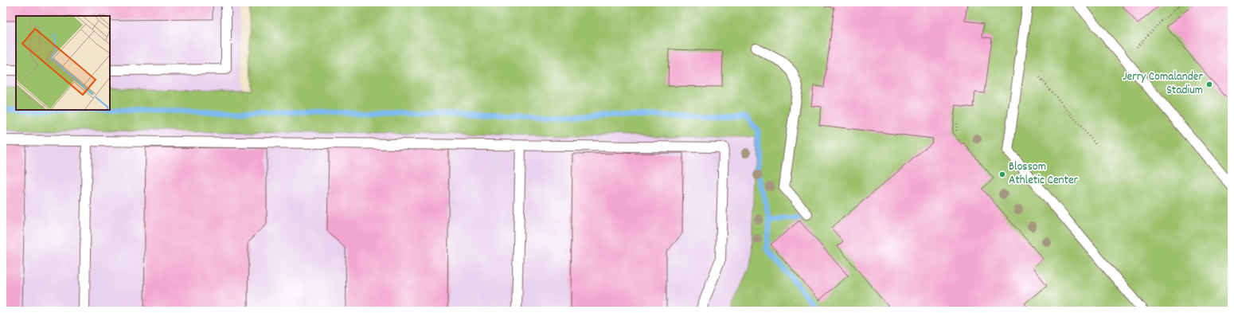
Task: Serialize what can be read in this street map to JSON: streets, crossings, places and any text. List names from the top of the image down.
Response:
{
  "places": ["Jerry Comalander Stadium", "Blossom Athletic Center"]
}
